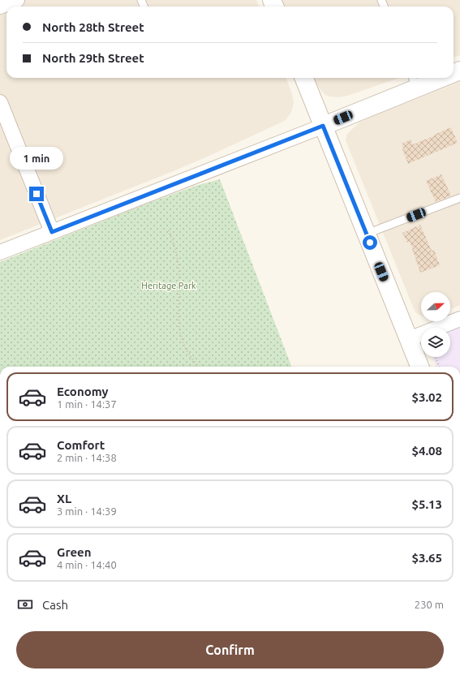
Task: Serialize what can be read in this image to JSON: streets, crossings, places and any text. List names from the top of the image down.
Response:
{
  "parks": ["Heritage Park"],
  "north": "right",
  "page": {
    "banner": ["North 28th Street", "North 29th Street"],
    "bubble": "1 min",
    "list": [
      {
        "name": "Economy",
        "note": "1 min · 14:37",
        "value": "$3.02"
      },
      {
        "name": "Comfort",
        "note": "2 min · 14:38",
        "value": "$4.08"
      },
      {
        "name": "XL",
        "note": "3 min · 14:39",
        "value": "$5.13"
      },
      {
        "name": "Green",
        "note": "4 min · 14:40",
        "value": "$3.65"
      }
    ],
    "pay": ["Cash", "230 m"],
    "buttons": "Confirm"
  }
}
